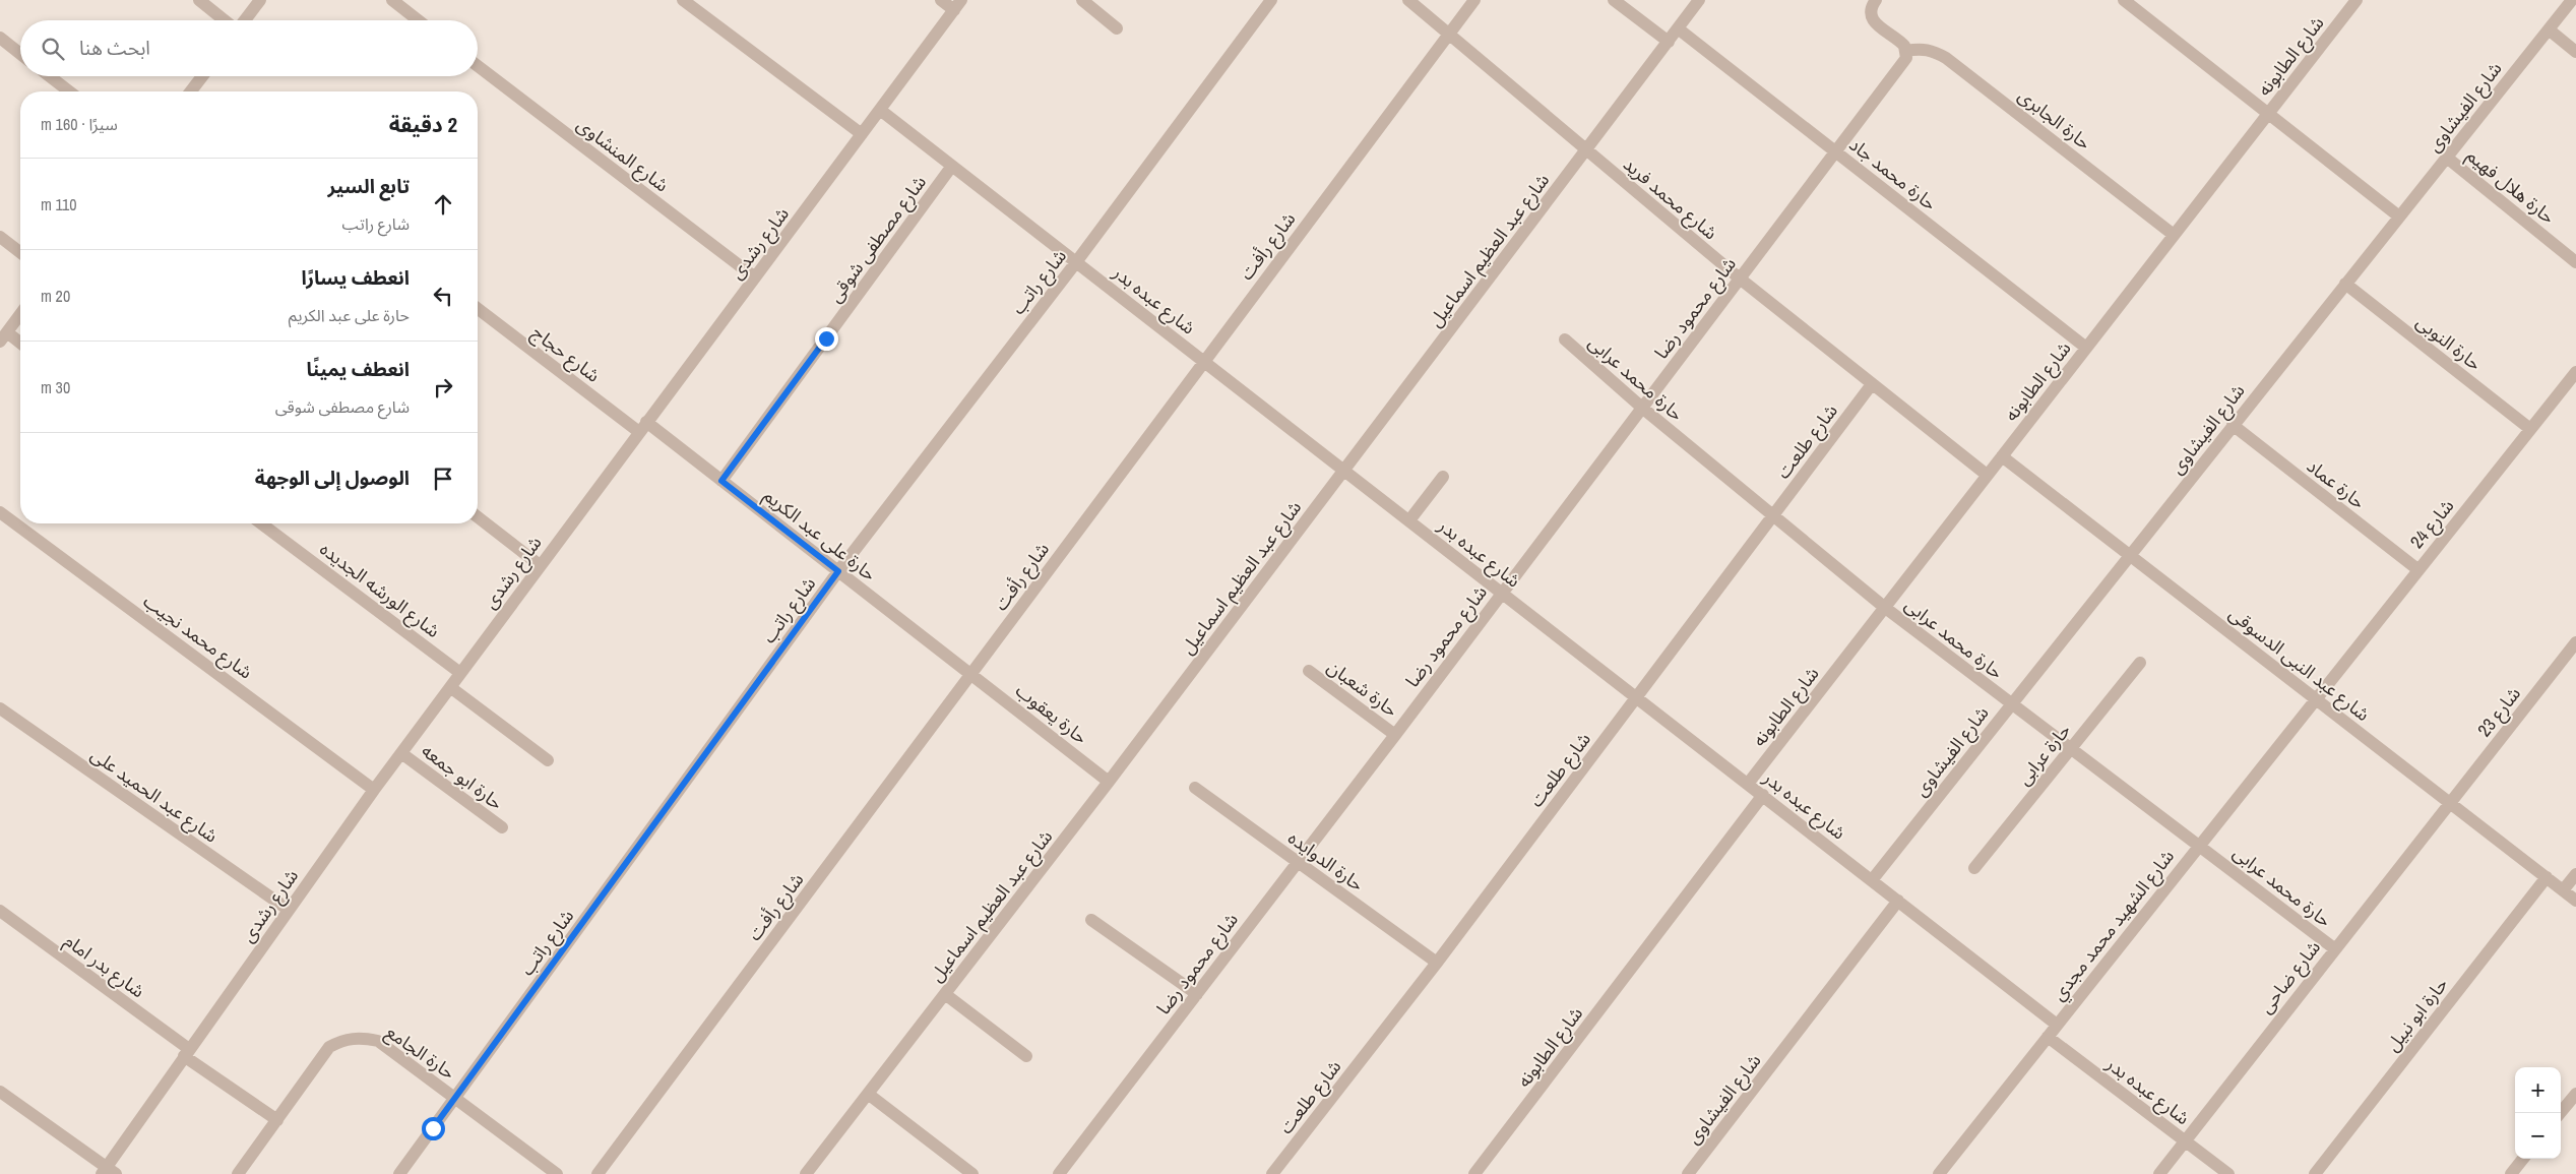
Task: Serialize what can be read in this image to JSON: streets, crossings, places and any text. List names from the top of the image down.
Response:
{
  "streets": {
    "street": [
      "شارع الطابونه",
      "شارع الفيشاوى",
      "حارة الجابرى",
      "شارع المنشاوى",
      "حارة محمد جاد",
      "حارة هلال فهيم",
      "شارع محمد فريد",
      "شارع مصطفى شوقى",
      "شارع رشدى",
      "شارع رأفت",
      "شارع عبد العظيم اسماعيل",
      "شارع راتب",
      "شارع عبده بدر",
      "شارع محمود رضا",
      "حارة النوبى",
      "شارع حجاج",
      "حارة محمد عرابى",
      "شارع طلعت",
      "حارة عماد",
      "شارع 24",
      "حارة على عبد الكريم",
      "شارع الورشه الجديده",
      "شارع محمد نجيب",
      "شارع عبد النبى الدسوقى",
      "حارة شعبان",
      "شارع 23",
      "حارة يعقوب",
      "حارة عرابى",
      "حارة ابو جمعه",
      "شارع عبد الحميد على",
      "حارة الدوايده",
      "شارع الشهيد محمد مجدي",
      "شارع بدر امام",
      "شارع ضاحى",
      "حارة ابو نبيل",
      "حارة الجامع"
    ]
  },
  "crossings": [
    ["شارع الطابونه", "حارة الجابرى"],
    ["شارع الطابونه", "حارة محمد جاد"],
    ["شارع الطابونه", "شارع محمد فريد"],
    ["شارع الطابونه", "شارع عبده بدر"],
    ["شارع الطابونه", "حارة محمد عرابى"],
    ["شارع الطابونه", "شارع عبد النبى الدسوقى"],
    ["شارع الفيشاوى", "حارة هلال فهيم"],
    ["شارع الفيشاوى", "شارع عبده بدر"],
    ["شارع الفيشاوى", "حارة النوبى"],
    ["شارع الفيشاوى", "حارة محمد عرابى"],
    ["شارع الفيشاوى", "حارة عماد"],
    ["شارع الفيشاوى", "شارع عبد النبى الدسوقى"],
    ["حارة الجابرى", "شارع محمود رضا"],
    ["شارع المنشاوى", "شارع رشدى"],
    ["حارة محمد جاد", "شارع عبد العظيم اسماعيل"],
    ["حارة محمد جاد", "شارع محمود رضا"],
    ["شارع محمد فريد", "شارع رأفت"],
    ["شارع محمد فريد", "شارع عبد العظيم اسماعيل"],
    ["شارع محمد فريد", "شارع محمود رضا"],
    ["شارع محمد فريد", "شارع طلعت"],
    ["شارع مصطفى شوقى", "شارع عبده بدر"],
    ["شارع مصطفى شوقى", "حارة على عبد الكريم"],
    ["شارع رشدى", "شارع عبده بدر"],
    ["شارع رشدى", "شارع حجاج"],
    ["شارع رشدى", "حارة على عبد الكريم"],
    ["شارع رشدى", "شارع الورشه الجديده"],
    ["شارع رشدى", "شارع محمد نجيب"],
    ["شارع رشدى", "حارة ابو جمعه"],
    ["شارع رشدى", "شارع عبد الحميد على"],
    ["شارع رشدى", "شارع بدر امام"],
    ["شارع رأفت", "شارع عبده بدر"],
    ["شارع رأفت", "حارة على عبد الكريم"],
    ["شارع رأفت", "حارة يعقوب"],
    ["شارع عبد العظيم اسماعيل", "شارع عبده بدر"],
    ["شارع عبد العظيم اسماعيل", "حارة يعقوب"],
    ["شارع راتب", "شارع عبده بدر"],
    ["شارع راتب", "حارة على عبد الكريم"],
    ["شارع راتب", "حارة الجامع"],
    ["شارع عبده بدر", "شارع محمود رضا"],
    ["شارع عبده بدر", "شارع طلعت"],
    ["شارع عبده بدر", "شارع الشهيد محمد مجدي"],
    ["شارع عبده بدر", "شارع ضاحى"],
    ["شارع محمود رضا", "حارة محمد عرابى"],
    ["شارع محمود رضا", "حارة شعبان"],
    ["شارع محمود رضا", "حارة الدوايده"],
    ["حارة النوبى", "شارع 24"],
    ["شارع حجاج", "حارة على عبد الكريم"],
    ["حارة محمد عرابى", "شارع طلعت"],
    ["حارة محمد عرابى", "حارة عرابى"],
    ["حارة محمد عرابى", "شارع الشهيد محمد مجدي"],
    ["حارة محمد عرابى", "شارع ضاحى"],
    ["شارع طلعت", "حارة الدوايده"],
    ["حارة عماد", "شارع 24"],
    ["شارع 24", "شارع عبد النبى الدسوقى"],
    ["شارع 24", "شارع الشهيد محمد مجدي"],
    ["حارة على عبد الكريم", "حارة يعقوب"],
    ["شارع عبد النبى الدسوقى", "شارع 23"],
    ["شارع عبد النبى الدسوقى", "شارع الشهيد محمد مجدي"],
    ["شارع عبد النبى الدسوقى", "شارع ضاحى"],
    ["شارع عبد النبى الدسوقى", "حارة ابو نبيل"],
    ["شارع 23", "شارع ضاحى"]
  ],
  "page": {
    "search": "ابحث هنا",
    "heading": ["2 دقيقة", "سيرًا · 160 m"],
    "list": [
      ["تابع السير", "شارع راتب", "110 m"],
      ["انعطف يسارًا", "حارة على عبد الكريم", "20 m"],
      ["انعطف يمينًا", "شارع مصطفى شوقى", "30 m"],
      "الوصول إلى الوجهة"
    ],
    "map_buttons": ["+", "−"]
  }
}
